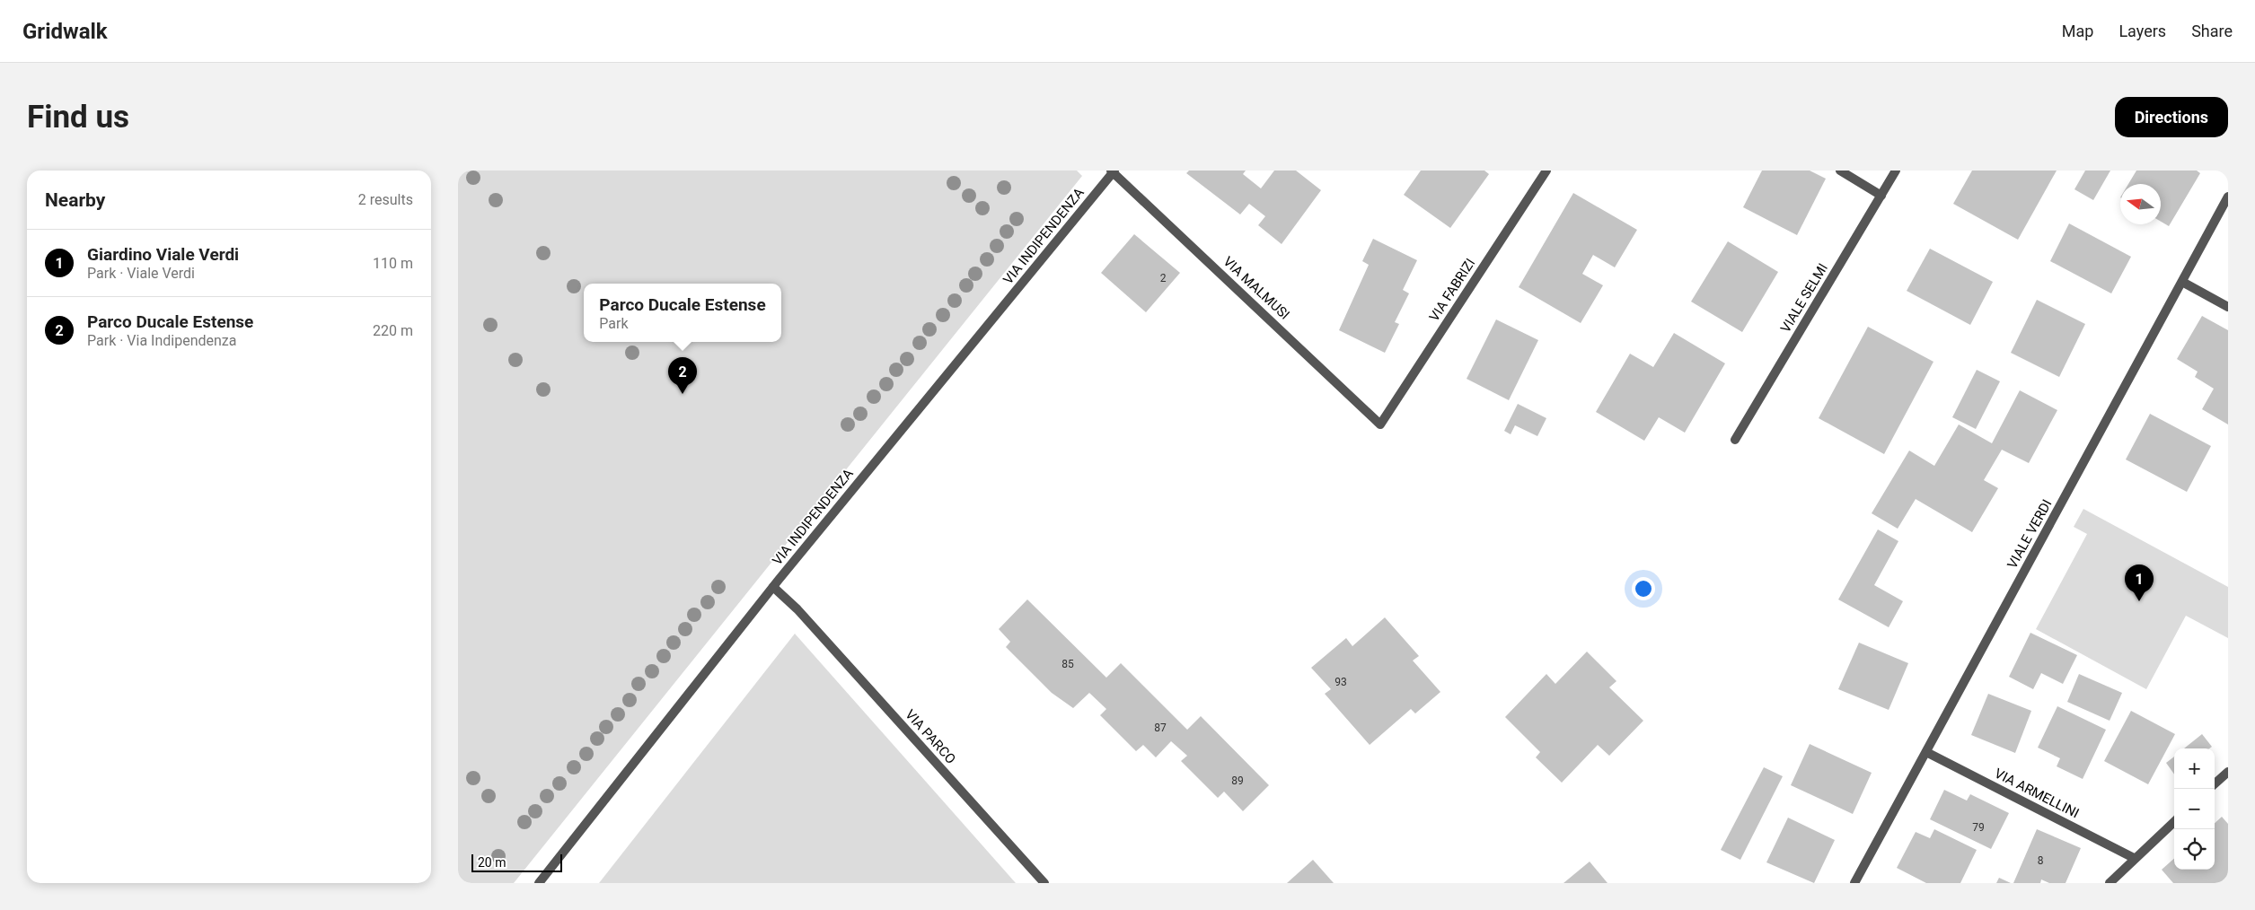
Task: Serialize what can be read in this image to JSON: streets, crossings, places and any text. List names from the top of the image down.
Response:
{
  "streets": {
    "street": [
      "VIA INDIPENDENZA",
      "VIA MALMUSI",
      "VIA FABRIZI",
      "VIALE SELMI",
      "VIALE VERDI",
      "VIA PARCO",
      "VIA ARMELLINI"
    ]
  },
  "crossings": [
    ["VIA INDIPENDENZA", "VIA MALMUSI"],
    ["VIA INDIPENDENZA", "VIA PARCO"],
    ["VIA MALMUSI", "VIA FABRIZI"],
    ["VIALE VERDI", "VIA ARMELLINI"]
  ],
  "house_numbers": [
    "2",
    "85",
    "93",
    "87",
    "89",
    "79",
    "8"
  ],
  "scale_bar": "20 m",
  "north": "left",
  "page": {
    "header": "Gridwalk",
    "nav": ["Map", "Layers", "Share"],
    "buttons": "Directions",
    "title": "Find us",
    "heading": ["Nearby", "2 results"],
    "list": [
      {
        "mark": "1",
        "name": "Giardino Viale Verdi",
        "note": "Park · Viale Verdi",
        "value": "110 m"
      },
      {
        "mark": "2",
        "name": "Parco Ducale Estense",
        "note": "Park · Via Indipendenza",
        "value": "220 m"
      }
    ],
    "popup": ["Parco Ducale Estense", "Park"],
    "pins": ["2", "1"],
    "map_buttons": ["+", "−"],
    "scale": "20 m"
  }
}
